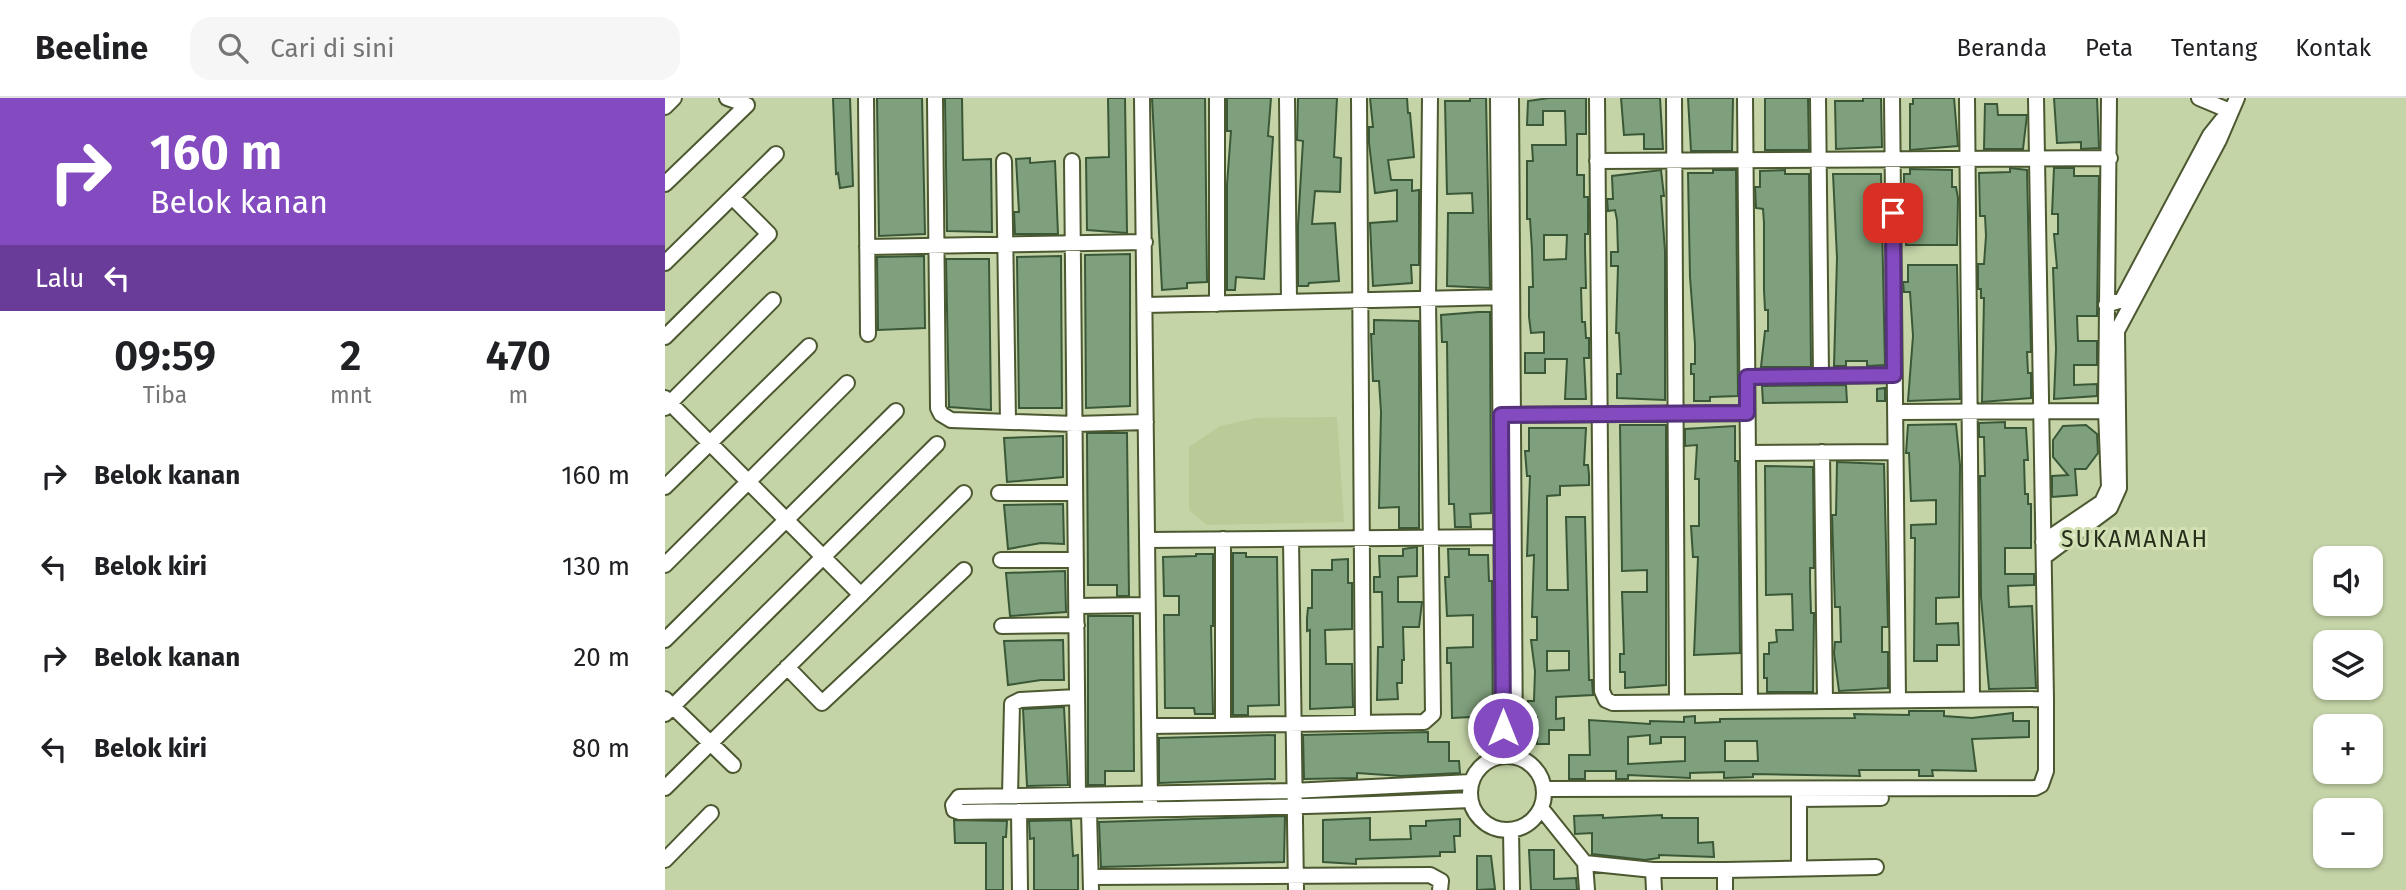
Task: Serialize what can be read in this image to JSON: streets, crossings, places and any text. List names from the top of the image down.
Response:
{
  "districts": ["SUKAMANAH"],
  "page": {
    "header": "Beeline",
    "search": "Cari di sini",
    "nav": [
      "Beranda",
      "Peta",
      "Tentang",
      "Kontak"
    ],
    "turn": ["160 m", "Belok kanan"],
    "then": "Lalu",
    "eta": [
      "09:59",
      "Tiba",
      "2",
      "mnt",
      "470",
      "m"
    ],
    "list": [
      {
        "name": "Belok kanan",
        "value": "160 m"
      },
      {
        "name": "Belok kiri",
        "value": "130 m"
      },
      {
        "name": "Belok kanan",
        "value": "20 m"
      },
      {
        "name": "Belok kiri",
        "value": "80 m"
      }
    ],
    "map_buttons": ["+", "−"]
  }
}
